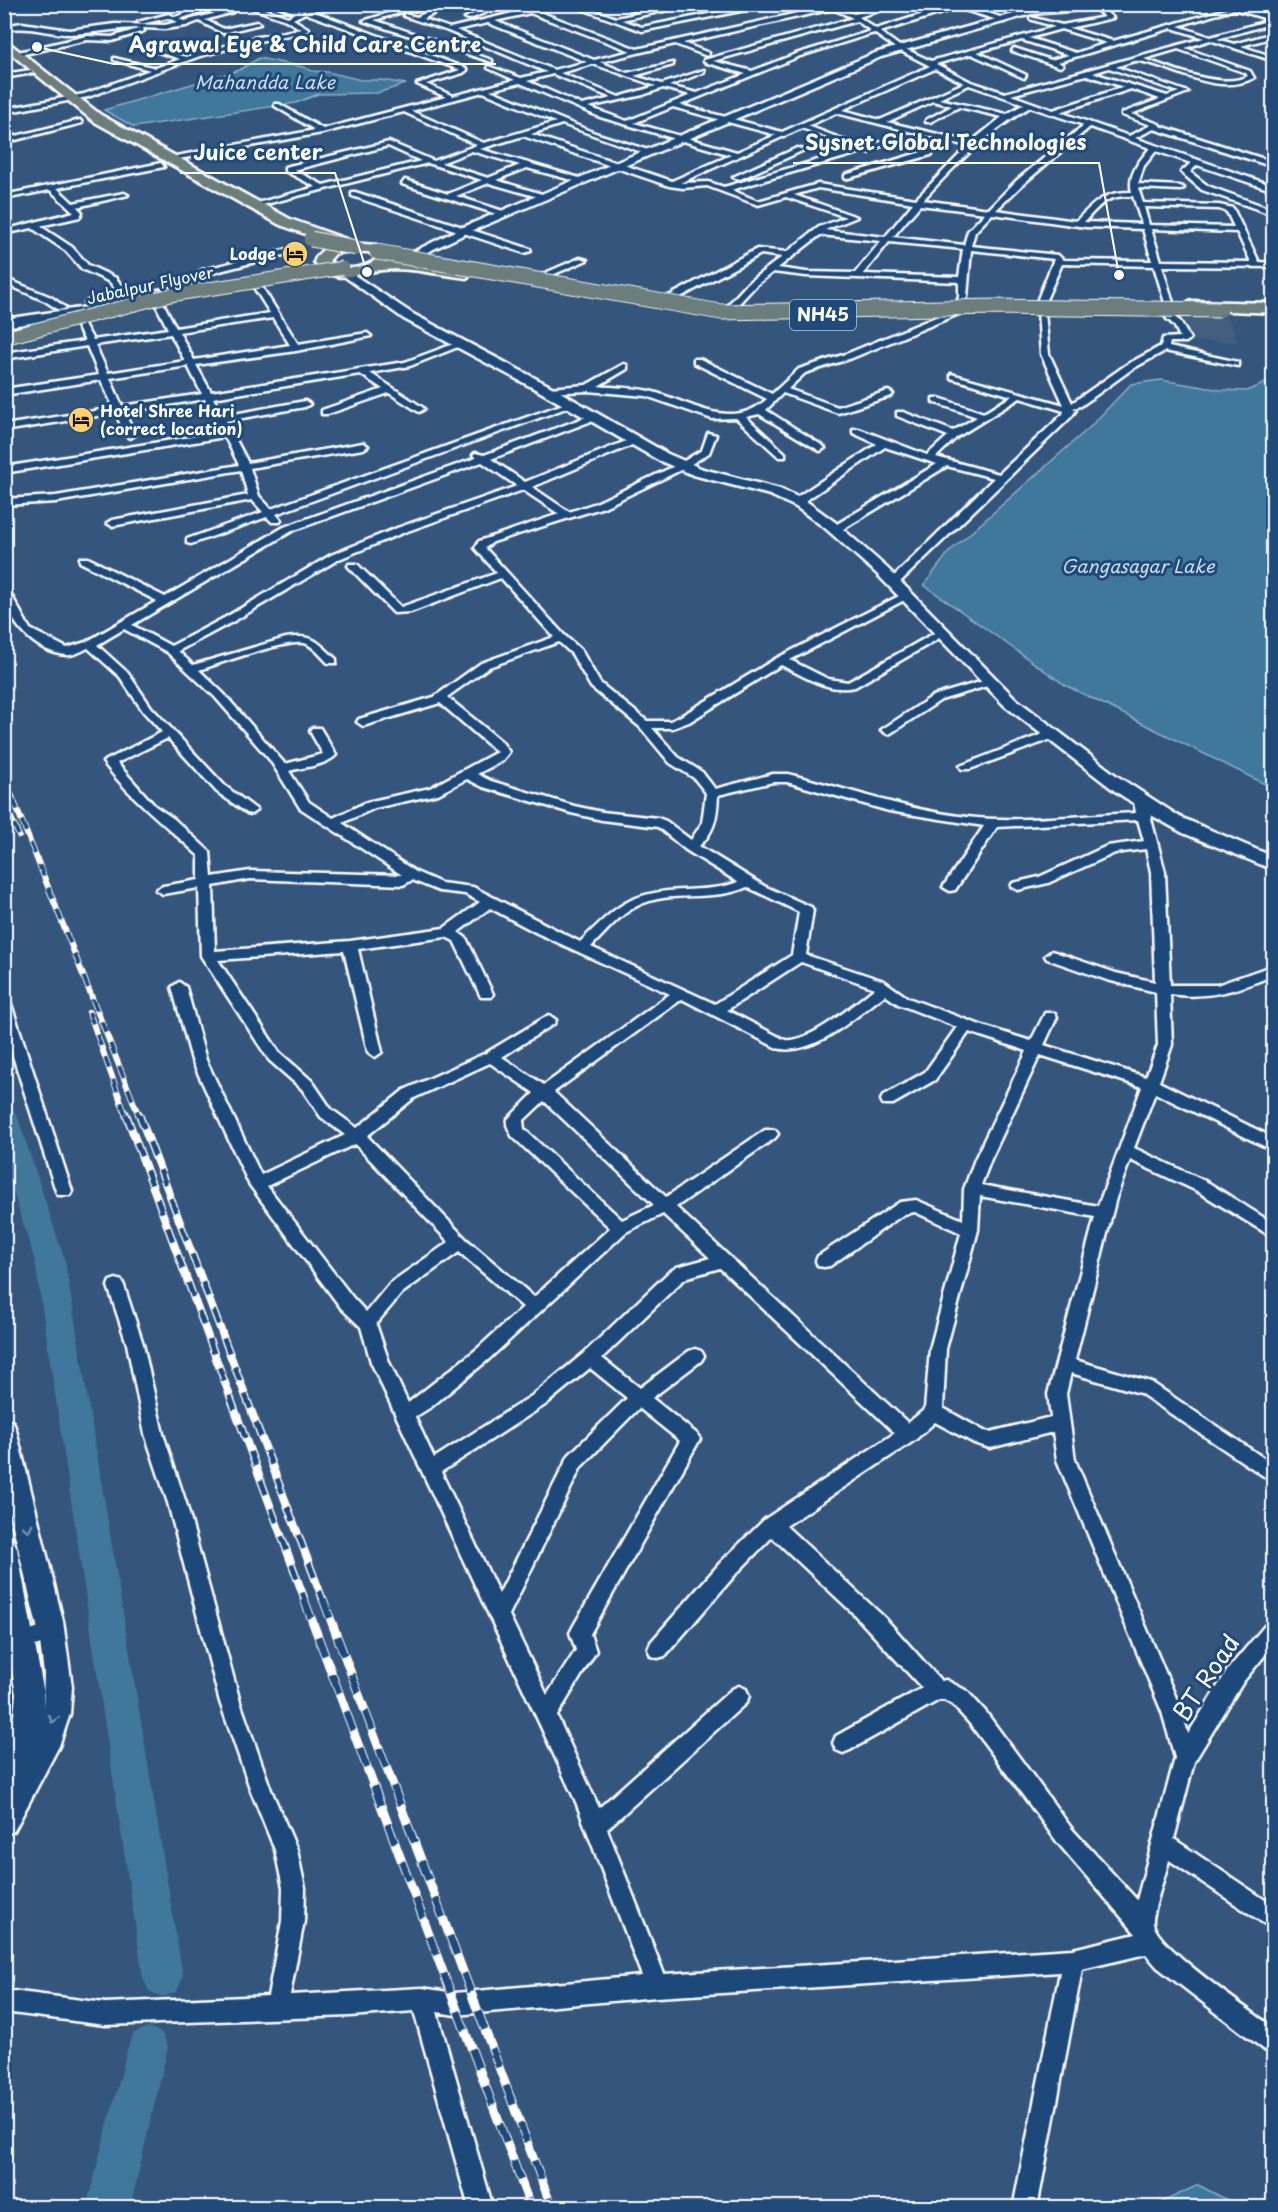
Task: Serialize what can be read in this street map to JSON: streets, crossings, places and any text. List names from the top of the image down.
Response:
{
  "streets": {
    "highway": ["NH45"],
    "main road": ["Jabalpur Flyover"],
    "street": ["BT Road"]
  },
  "water": ["Mahandda Lake", "Gangasagar Lake"],
  "places": {
    "other": ["Agrawal Eye & Child Care Centre", "Juice center", "Sysnet Global Technologies"],
    "hotel": ["Lodge", "Hotel Shree Hari (correct location)"]
  }
}
